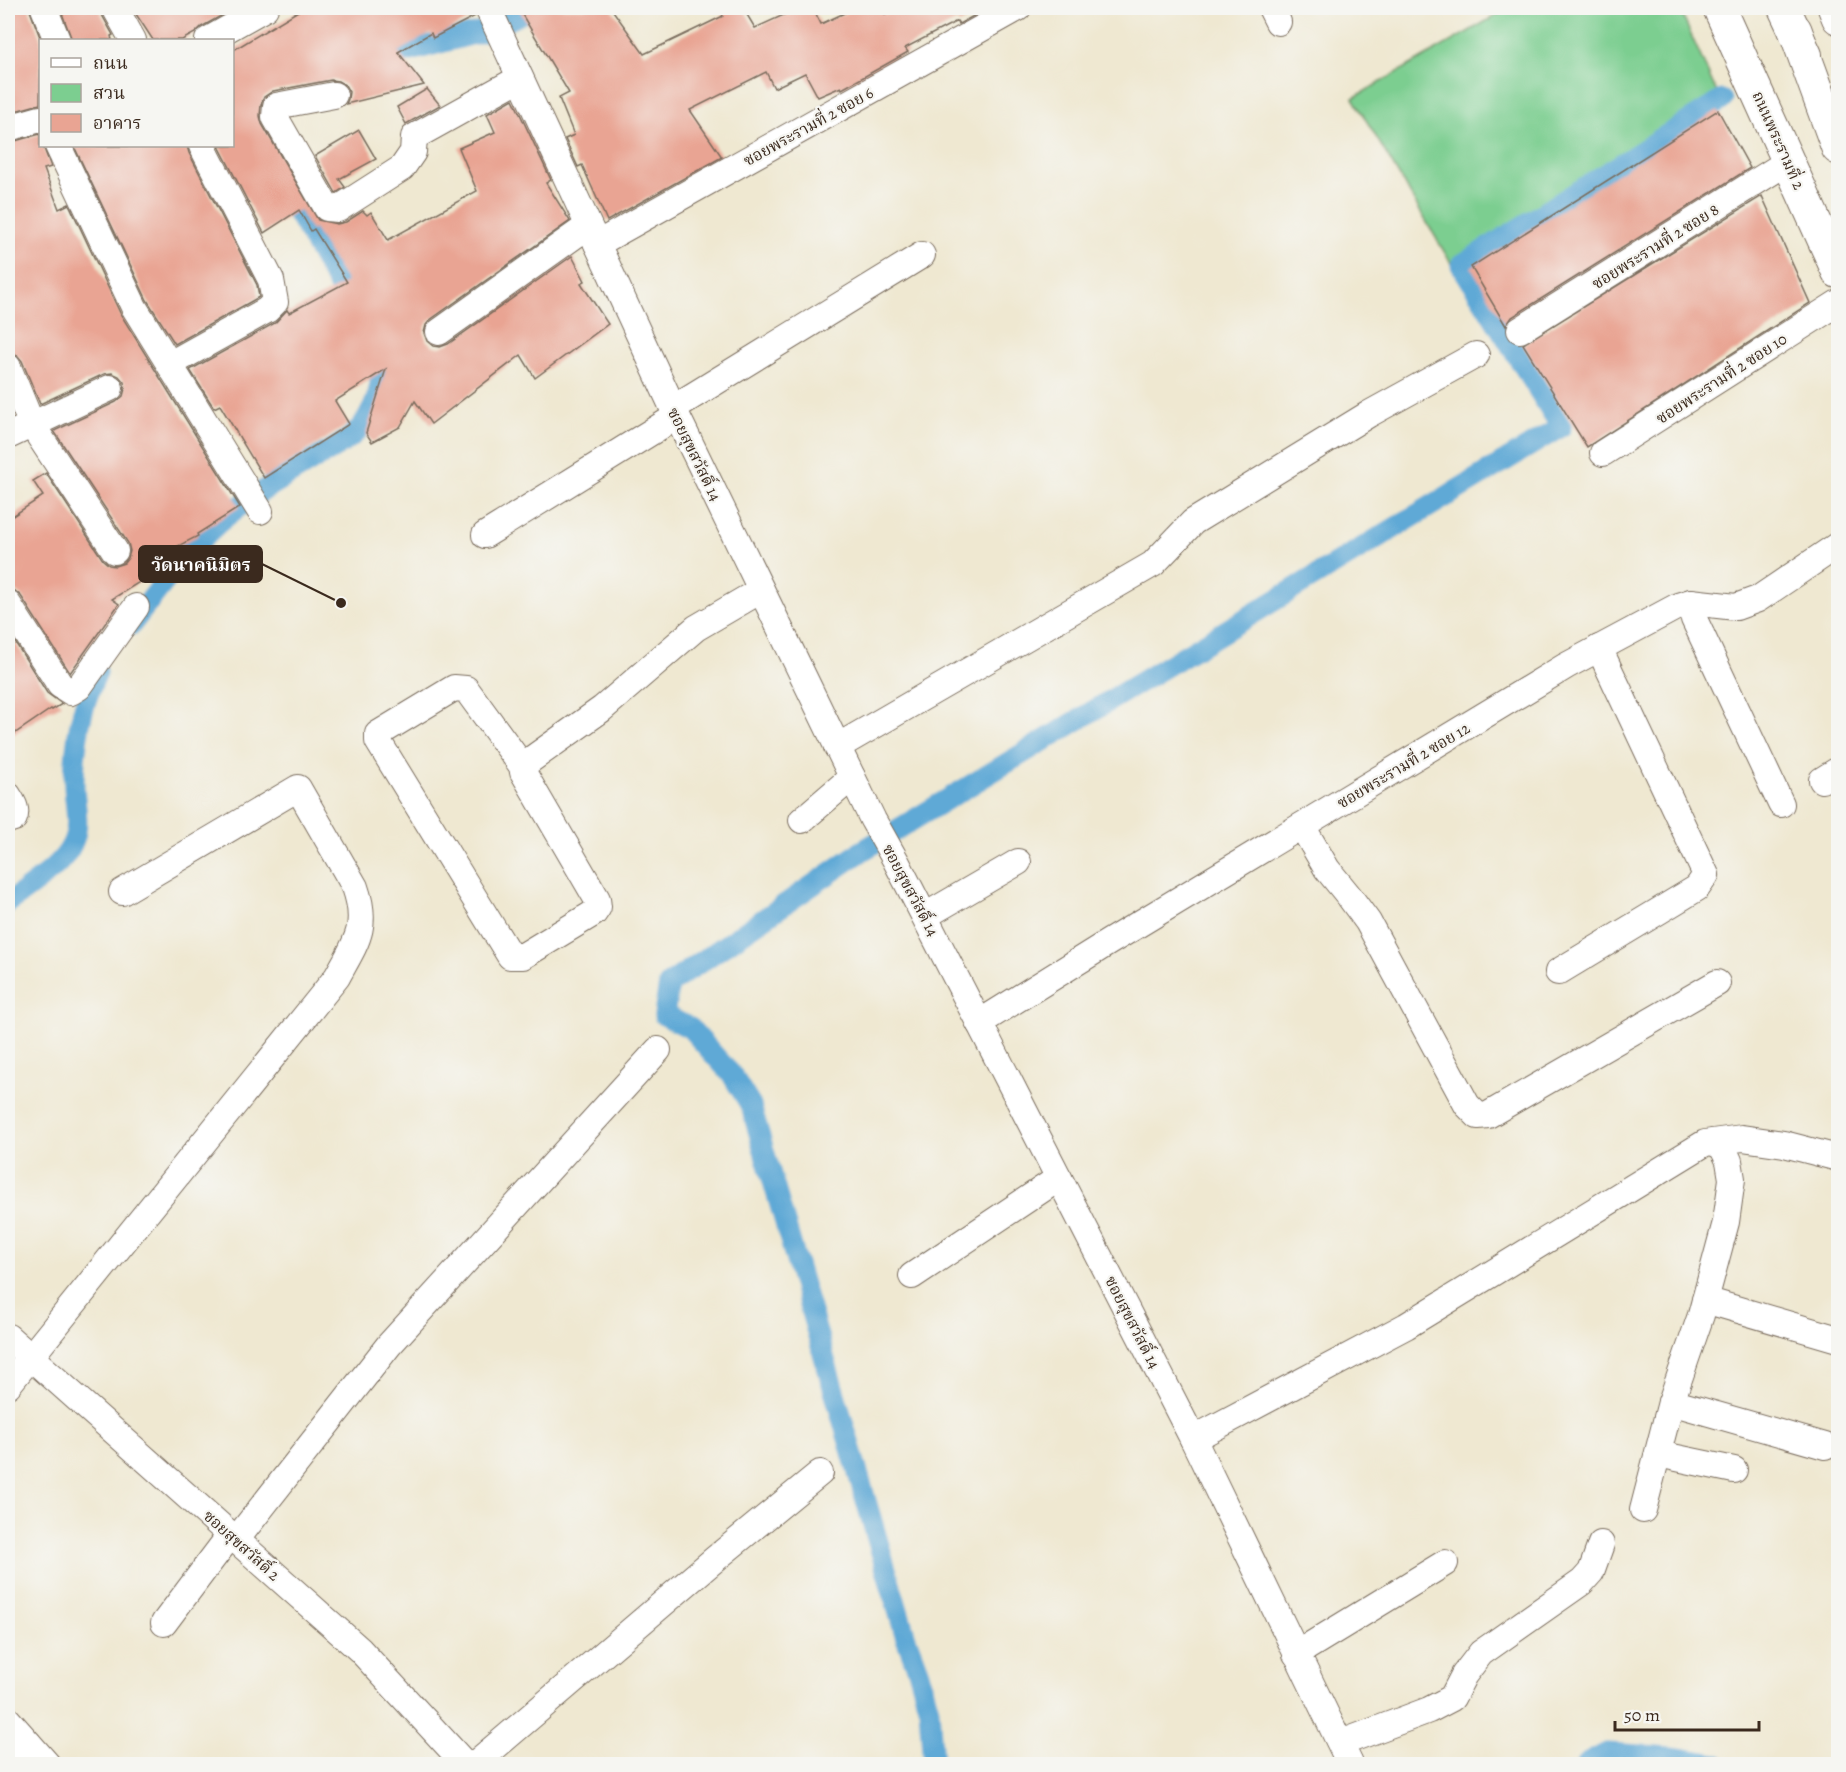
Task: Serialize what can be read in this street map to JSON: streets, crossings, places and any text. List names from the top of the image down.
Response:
{
  "streets": {
    "main road": ["ถนนพระรามที่ 2"],
    "street": [
      "ซอยพระรามที่ 2 ซอย 6",
      "ซอยพระรามที่ 2 ซอย 8",
      "ซอยพระรามที่ 2 ซอย 10",
      "ซอยสุขสวัสดิ์ 14",
      "ซอยพระรามที่ 2 ซอย 12",
      "ซอยสุขสวัสดิ์ 2"
    ]
  },
  "crossings": [
    ["ซอยพระรามที่ 2 ซอย 6", "ซอยสุขสวัสดิ์ 14"],
    ["ถนนพระรามที่ 2", "ซอยพระรามที่ 2 ซอย 8"],
    ["ซอยสุขสวัสดิ์ 14", "ซอยพระรามที่ 2 ซอย 12"]
  ],
  "places": ["วัดนาคนิมิตร"],
  "legend": ["ถนน", "สวน", "อาคาร"],
  "scale_bar": "50 m"
}
